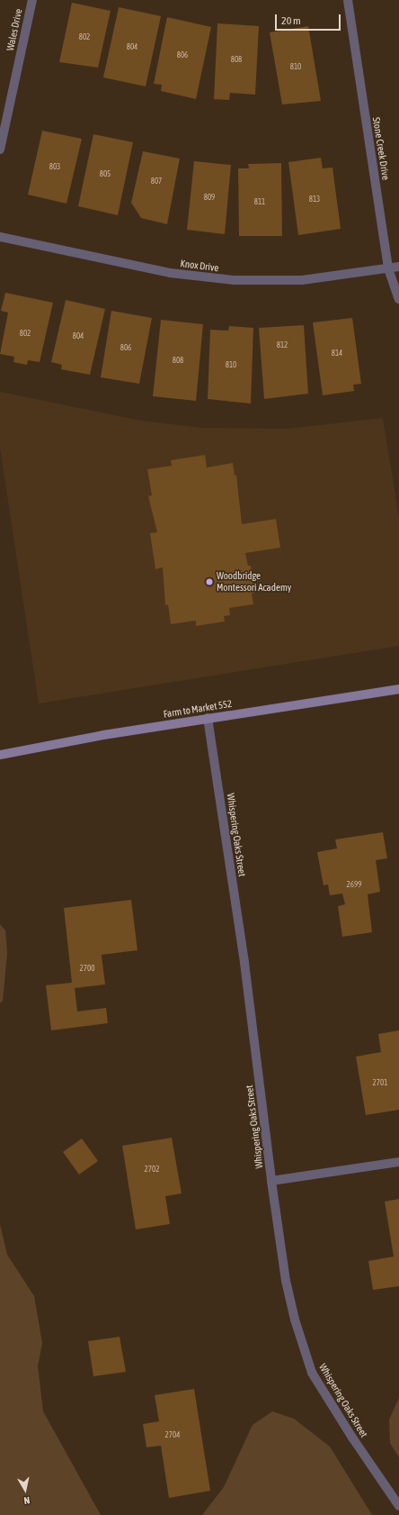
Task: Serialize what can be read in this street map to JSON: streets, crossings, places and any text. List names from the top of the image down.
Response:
{
  "streets": {
    "main road": ["Farm to Market 552"],
    "street": [
      "Wales Drive",
      "Stone Creek Drive",
      "Knox Drive",
      "Whispering Oaks Street"
    ]
  },
  "crossings": [
    ["Stone Creek Drive", "Knox Drive"],
    ["Farm to Market 552", "Whispering Oaks Street"]
  ],
  "places": ["Woodbridge Montessori Academy"],
  "house_numbers": [
    "802",
    "804",
    "806",
    "808",
    "810",
    "803",
    "805",
    "807",
    "809",
    "813",
    "811",
    "802",
    "804",
    "812",
    "806",
    "814",
    "808",
    "810",
    "2699",
    "2700",
    "2701",
    "2702",
    "2704"
  ],
  "scale_bar": "20 m",
  "north": "bottom"
}
